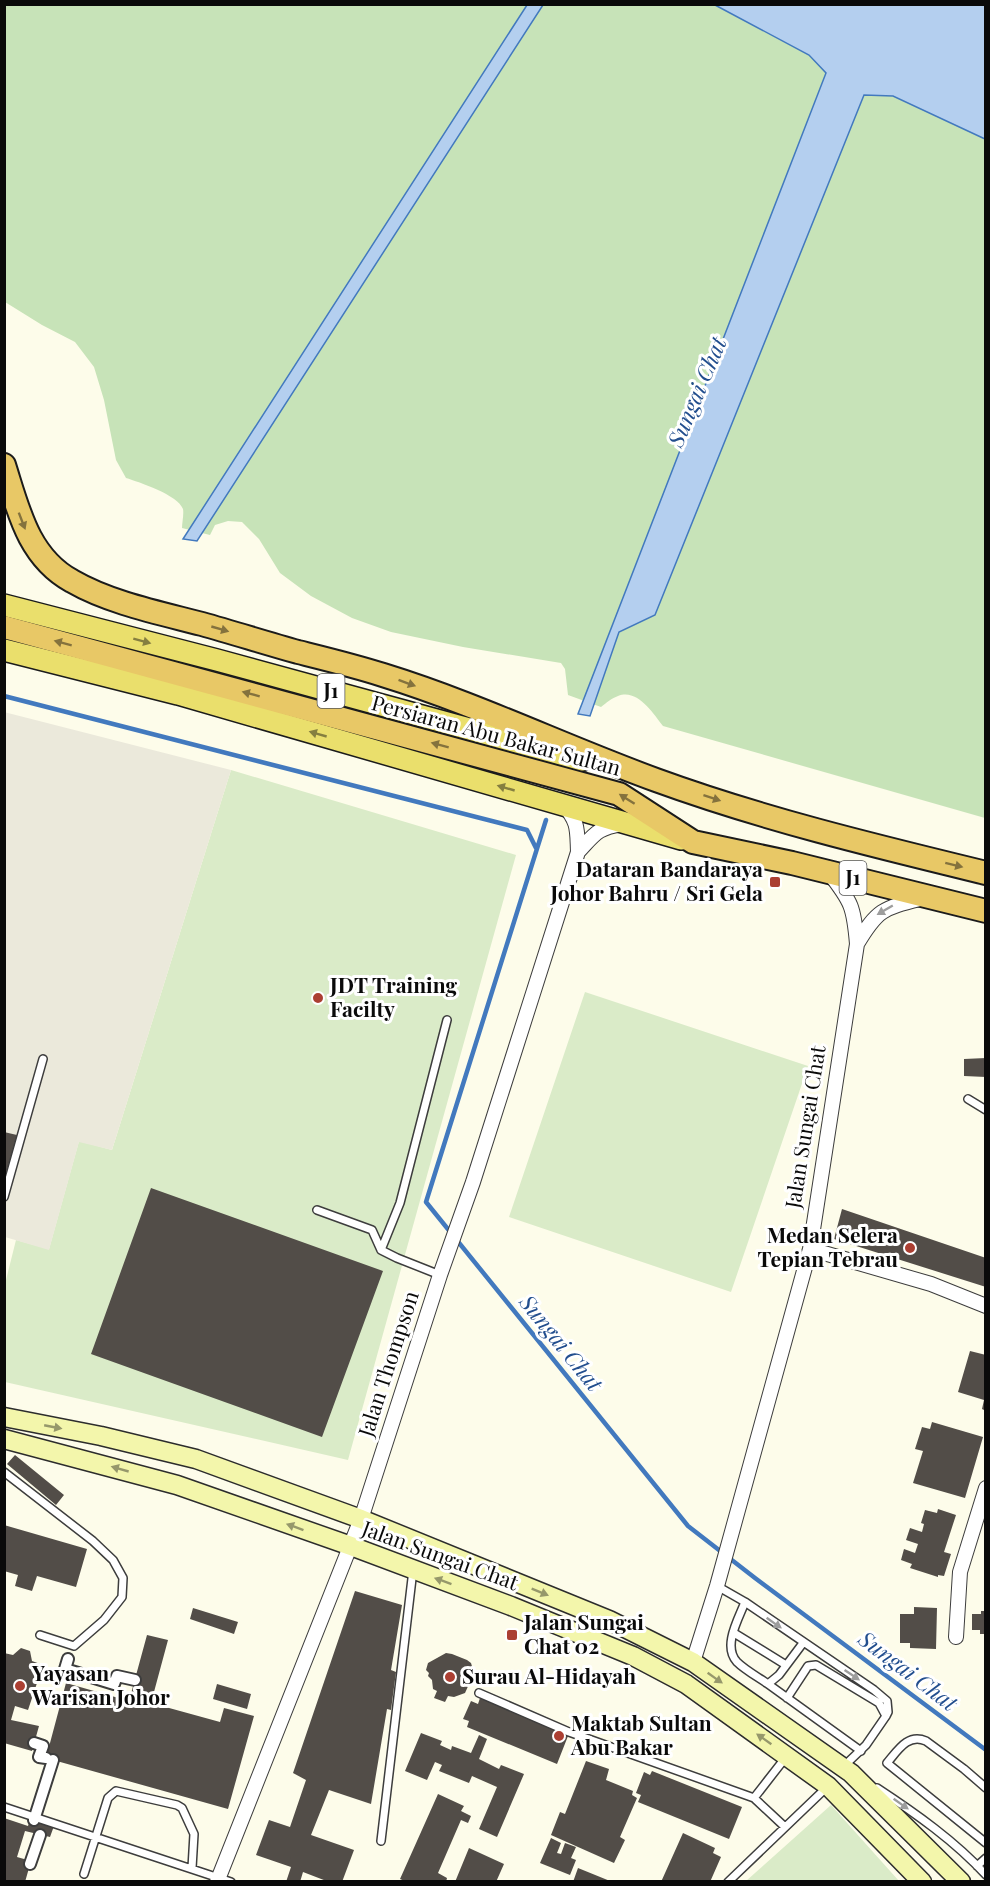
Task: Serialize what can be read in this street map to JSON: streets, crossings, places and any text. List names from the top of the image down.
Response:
{
  "streets": {
    "highway": ["J1", "Persiaran Abu Bakar Sultan"],
    "main road": ["Jalan Sungai Chat"],
    "street": ["Jalan Thompson"]
  },
  "crossings": [
    ["J1", "Jalan Sungai Chat"],
    ["J1", "Jalan Thompson"],
    ["Jalan Sungai Chat", "Jalan Thompson"]
  ],
  "water": ["Sungai Chat"],
  "places": {
    "transit": ["Dataran Bandaraya Johor Bahru / Sri Gela", "Jalan Sungai Chat 02"],
    "other": [
      "JDT Training Facilty",
      "Medan Selera Tepian Tebrau",
      "Surau Al-Hidayah",
      "Yayasan Warisan Johor",
      "Maktab Sultan Abu Bakar"
    ]
  }
}
